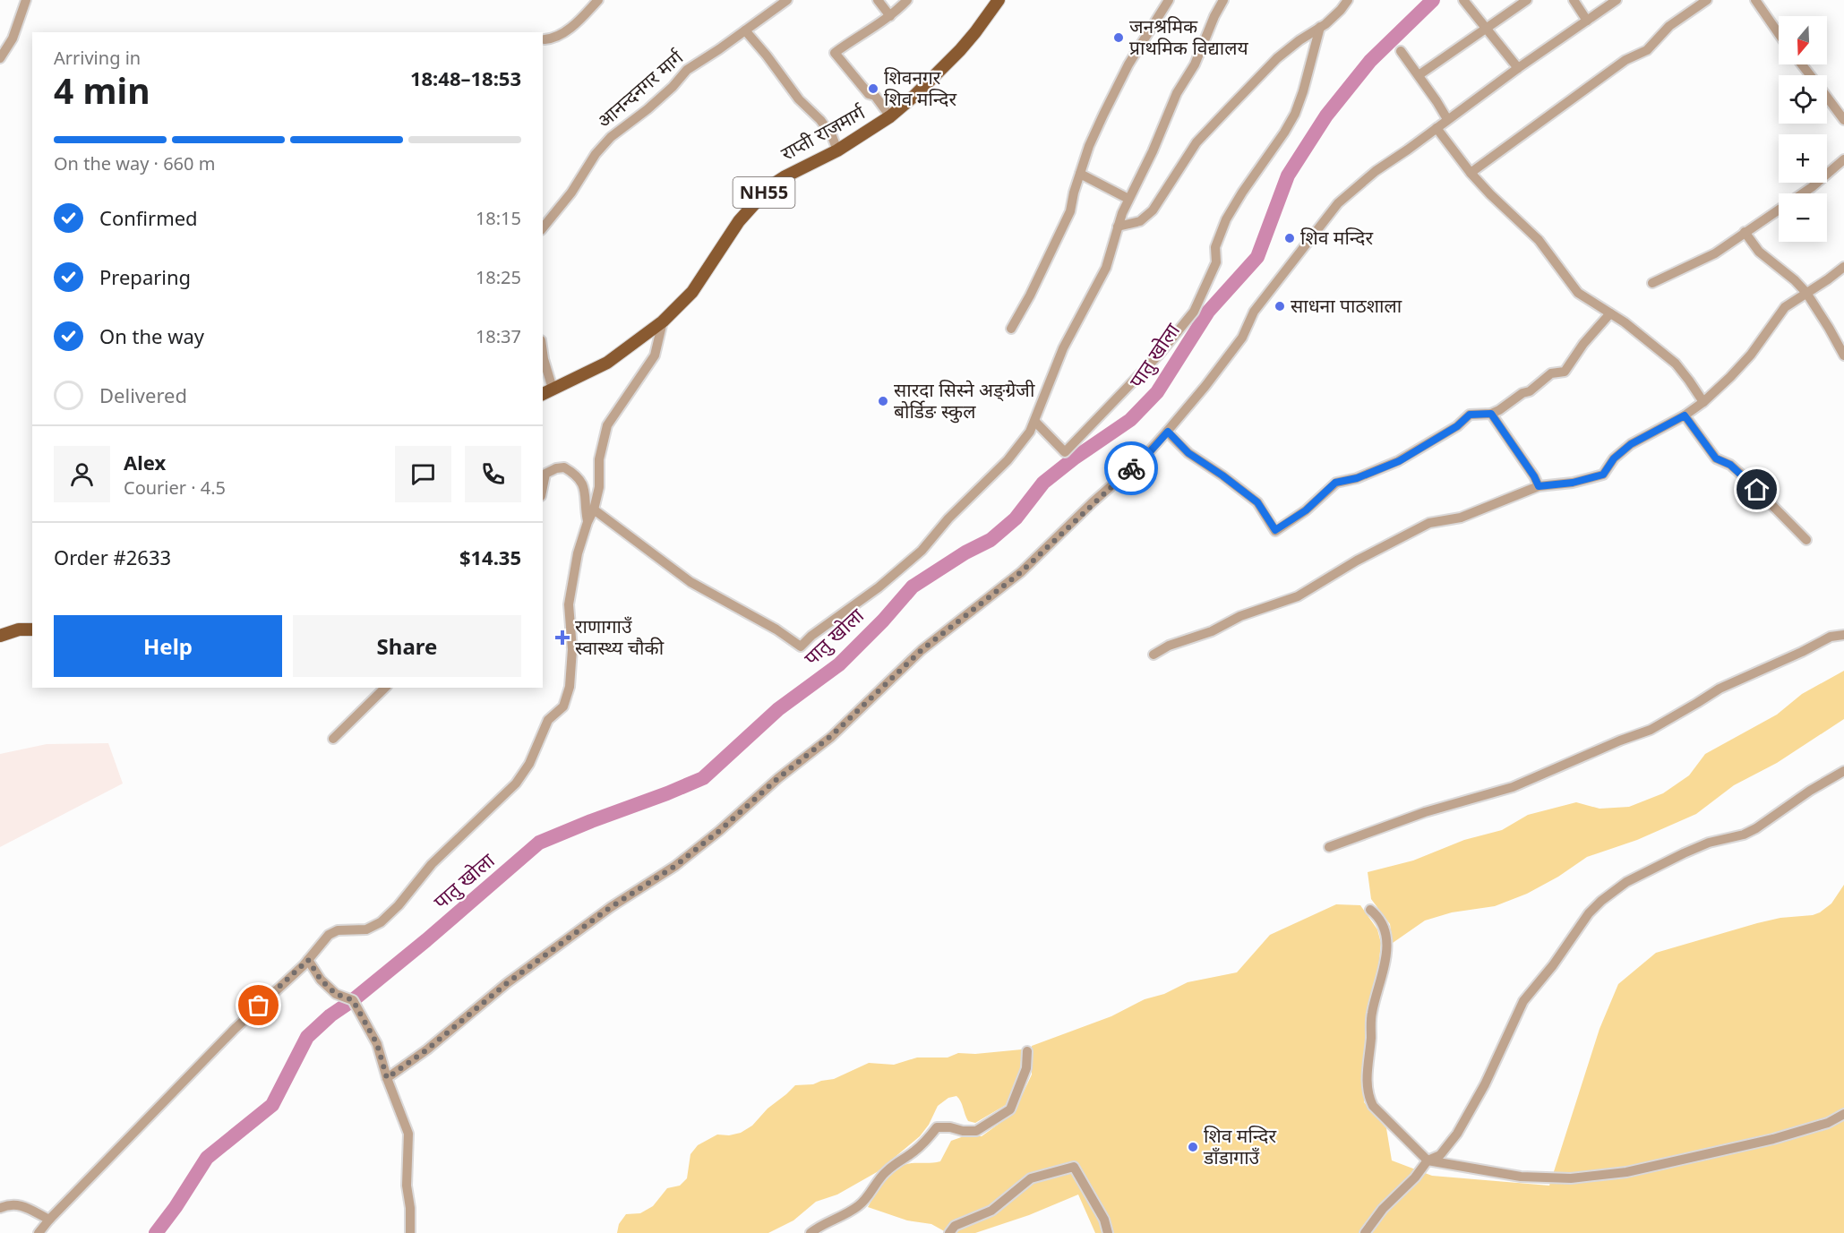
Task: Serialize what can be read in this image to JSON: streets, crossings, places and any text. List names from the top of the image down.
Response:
{
  "streets": {
    "main road": ["राप्ती राजमार्ग", "NH55"],
    "street": ["आनन्दनगर मार्ग"]
  },
  "water": ["पातु खोला"],
  "places": {
    "other": [
      "जनश्रमिक प्राथमिक विद्यालय",
      "शिवनगर शिव मन्दिर",
      "शिव मन्दिर",
      "साधना पाठशाला",
      "सारदा सिस्ने अङ्ग्रेजी बोर्डिङ स्कुल",
      "शिव मन्दिर डाँडागाउँ"
    ],
    "health": ["राणागाउँ स्वास्थ्य चौकी"]
  },
  "north": "bottom",
  "page": {
    "map_buttons": ["+", "−"],
    "heading": ["4 min", "Arriving in", "18:48–18:53"],
    "panel": [
      "Alex",
      "Courier · 4.5",
      "Order #2633",
      "$14.35"
    ],
    "bar": "On the way · 660 m",
    "list": [
      ["Confirmed", "18:15"],
      ["Preparing", "18:25"],
      ["On the way", "18:37"],
      "Delivered"
    ],
    "buttons": ["Help", "Share"]
  }
}
